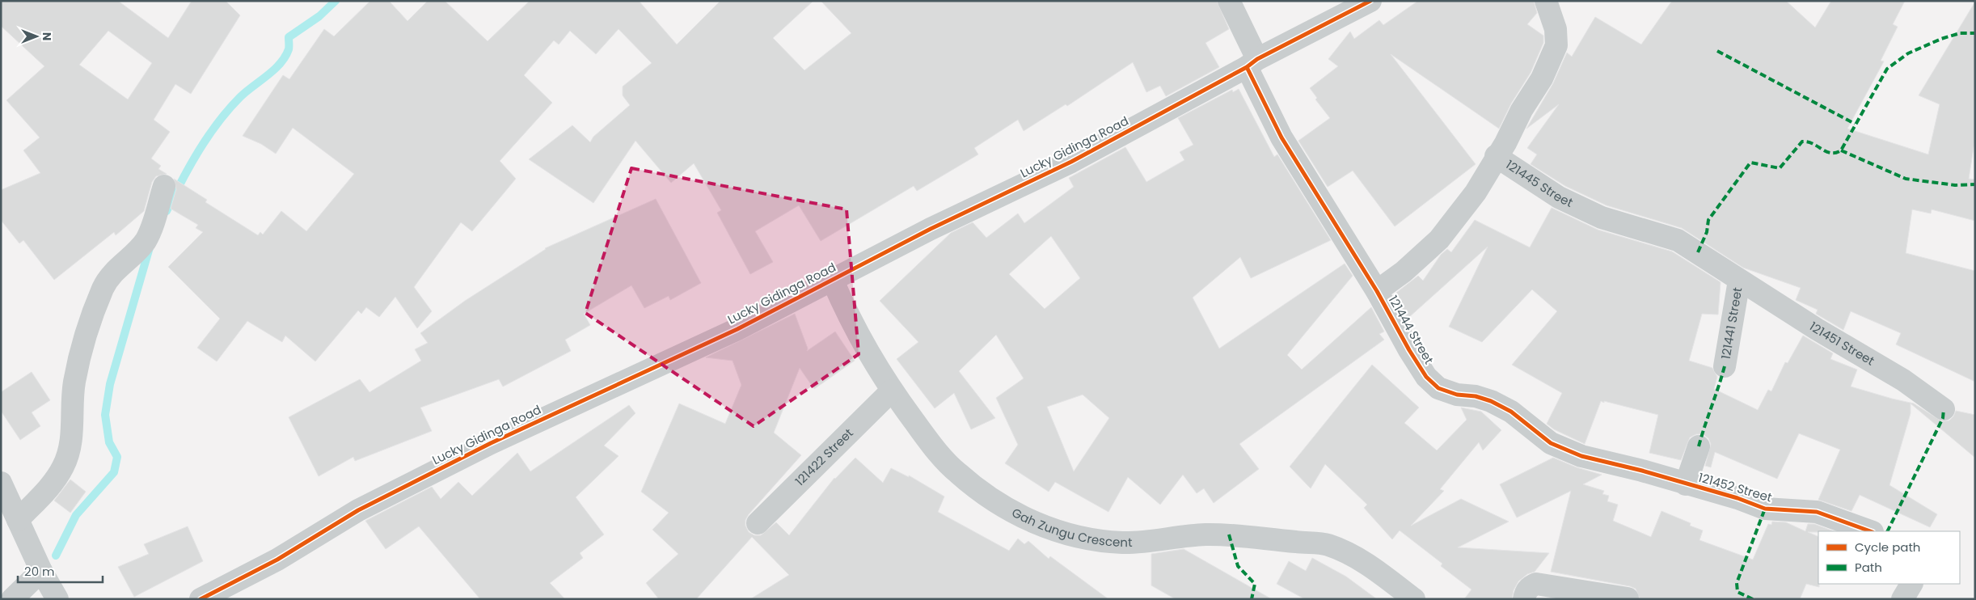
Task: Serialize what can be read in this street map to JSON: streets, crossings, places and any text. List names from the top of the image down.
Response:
{
  "streets": {
    "street": [
      "Lucky Gidinga Road",
      "121445 Street",
      "121441 Street",
      "121444 Street",
      "121451 Street",
      "121422 Street",
      "121452 Street",
      "Gah Zungu Crescent"
    ]
  },
  "crossings": [
    ["Lucky Gidinga Road", "121444 Street"],
    ["Lucky Gidinga Road", "Gah Zungu Crescent"],
    ["121445 Street", "121441 Street"],
    ["121445 Street", "121451 Street"],
    ["121441 Street", "121451 Street"],
    ["121444 Street", "121452 Street"],
    ["121422 Street", "Gah Zungu Crescent"]
  ],
  "legend": ["Cycle path", "Path"],
  "scale_bar": "20 m",
  "north": "right"
}
